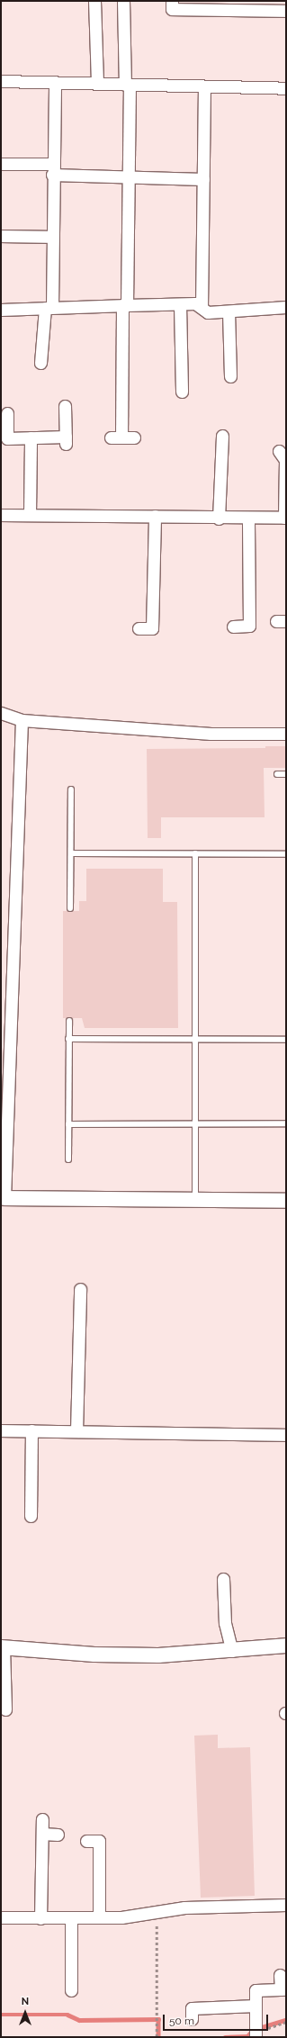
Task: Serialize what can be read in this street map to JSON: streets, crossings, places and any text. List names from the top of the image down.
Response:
{
  "scale_bar": "50 m",
  "north": "top"
}
